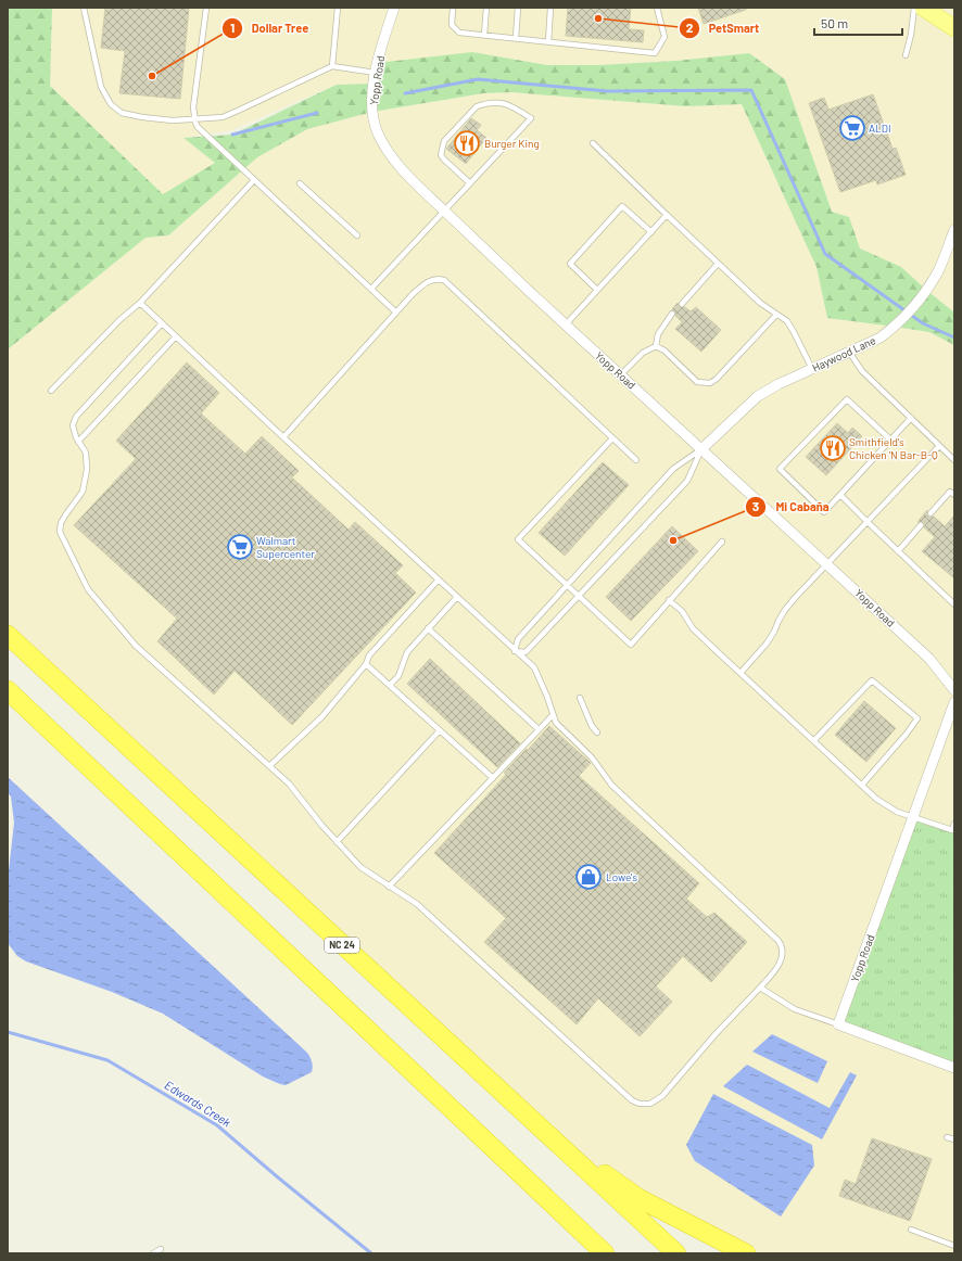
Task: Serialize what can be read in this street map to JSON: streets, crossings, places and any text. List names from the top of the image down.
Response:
{
  "streets": {
    "highway": ["NC 24"],
    "street": ["Yopp Road", "Haywood Lane"]
  },
  "crossings": [
    ["Yopp Road", "Haywood Lane"]
  ],
  "water": ["Edwards Creek"],
  "places": {
    "other": ["PetSmart", "Dollar Tree", "Mi Cabaña"],
    "supermarket": ["ALDI", "Walmart Supercenter"],
    "restaurant": ["Burger King", "Smithfield's Chicken 'N Bar-B-Q"],
    "shop": ["Lowe's"]
  },
  "scale_bar": "50 m"
}
